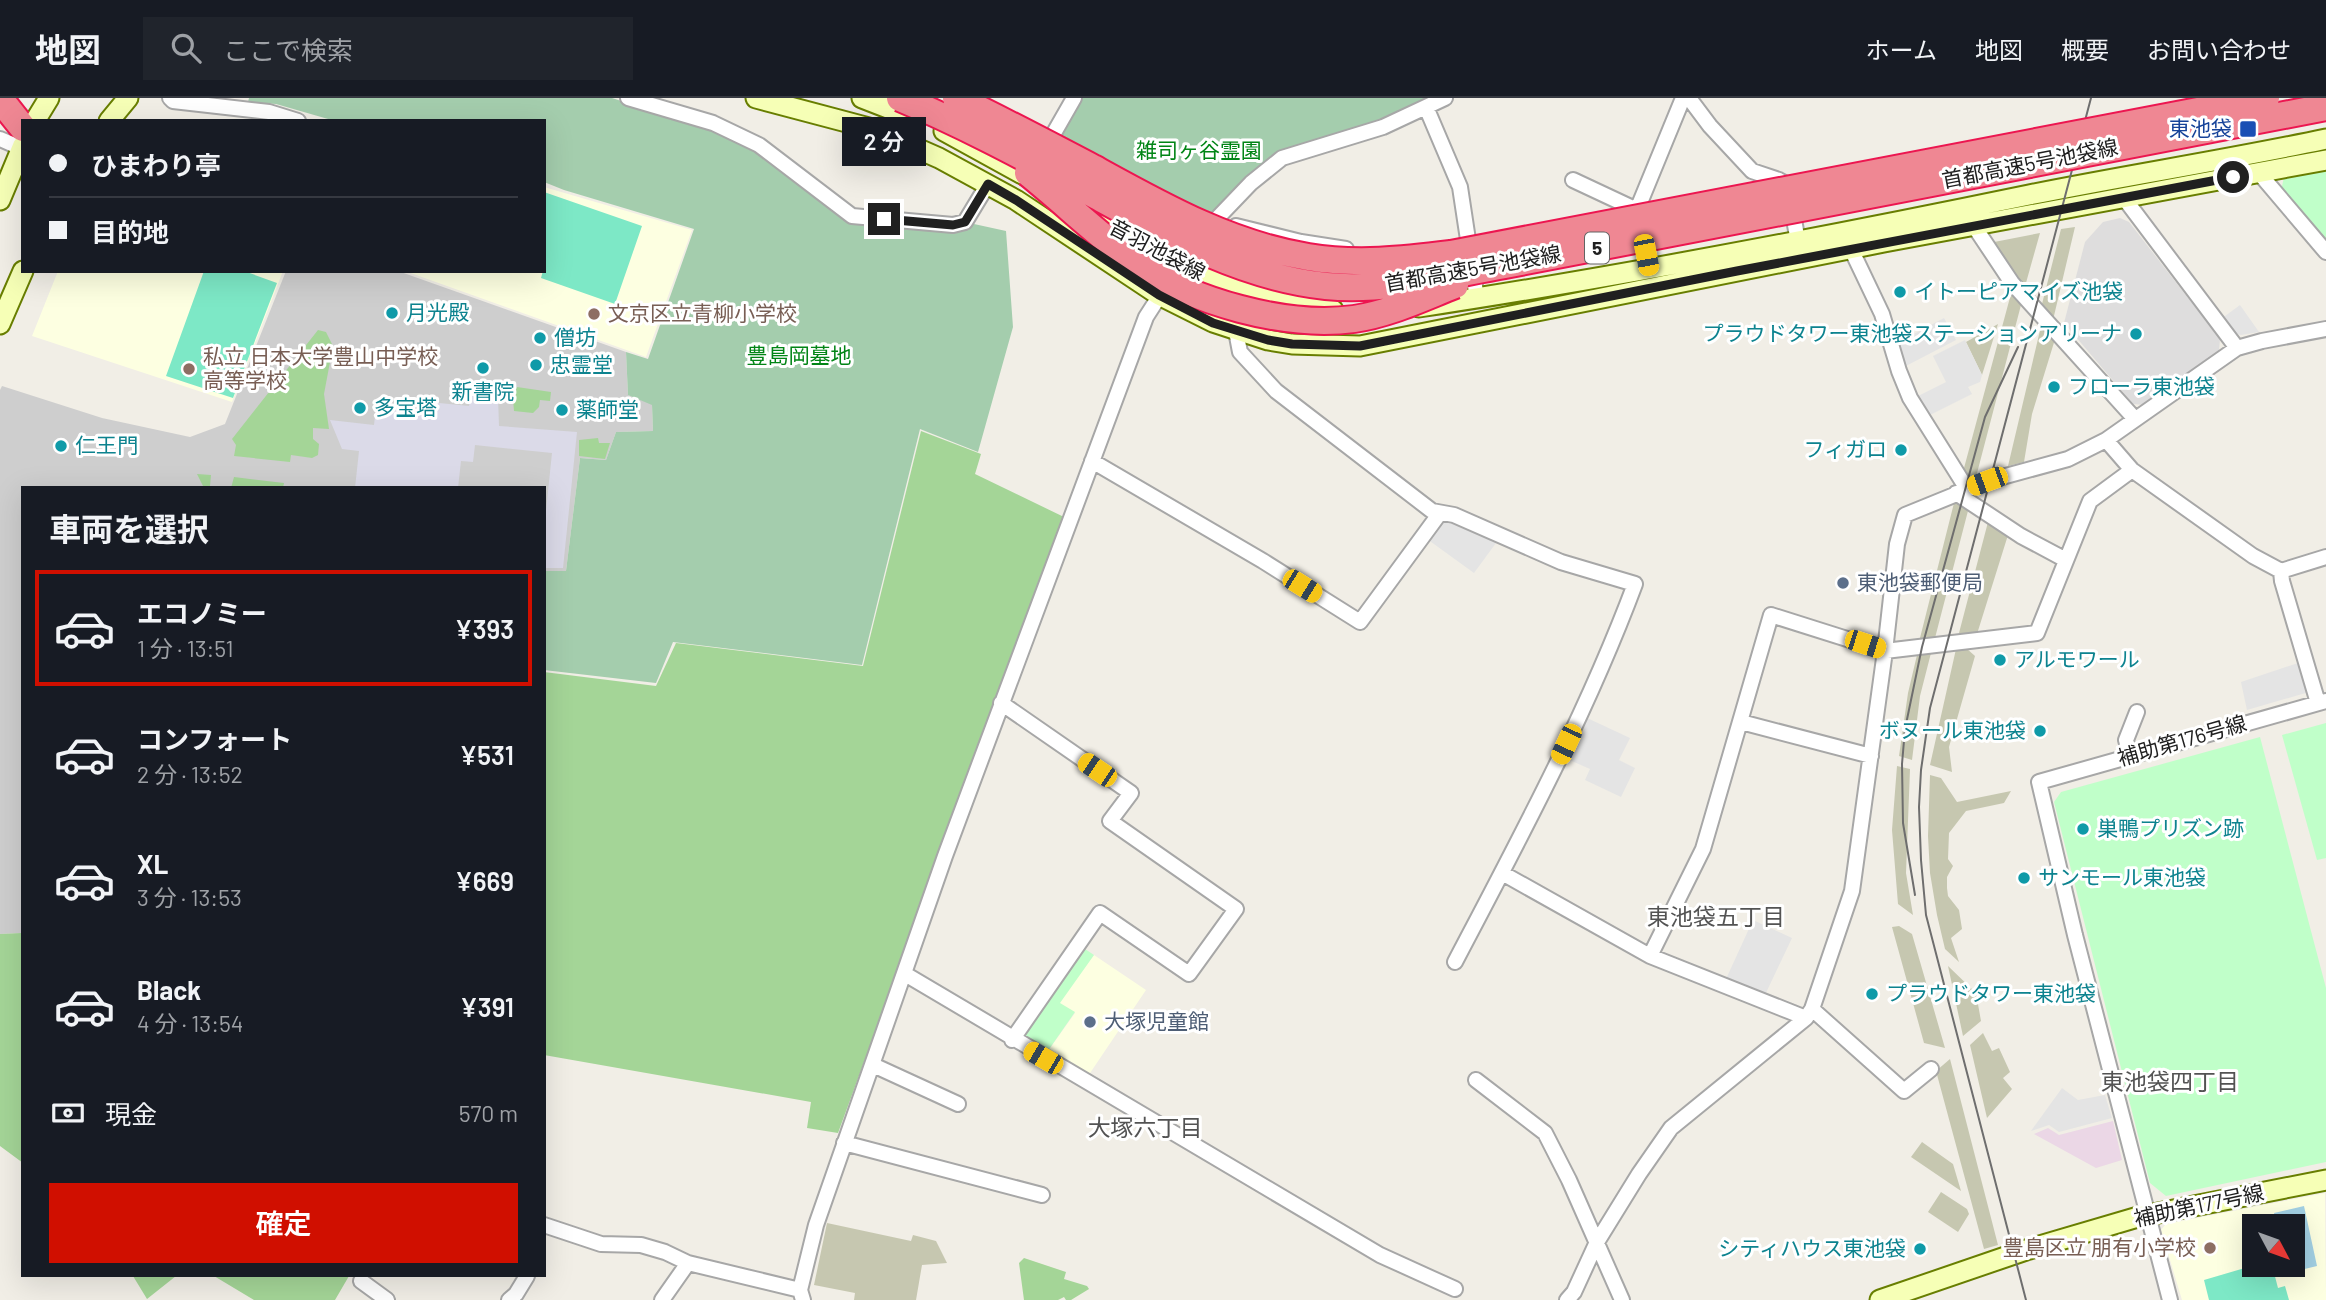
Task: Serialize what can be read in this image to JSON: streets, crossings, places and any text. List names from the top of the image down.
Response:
{
  "streets": {
    "highway": ["首都高速5号池袋線", "5"],
    "main road": ["音羽池袋線", "補助第177号線"],
    "street": ["補助第176号線"]
  },
  "crossings": [
    ["補助第176号線", "補助第177号線"]
  ],
  "districts": ["東池袋五丁目", "東池袋四丁目", "大塚六丁目"],
  "parks": ["雑司ヶ谷霊園", "豊島岡墓地"],
  "places": {
    "transit": ["東池袋"],
    "other": [
      "イトーピアマイズ池袋",
      "月光殿",
      "文京区立青柳小学校",
      "プラウドタワー東池袋ステーションアリーナ",
      "僧坊",
      "忠霊堂",
      "新書院",
      "私立 日本大学豊山中学校 高等学校",
      "フローラ東池袋",
      "多宝塔",
      "薬師堂",
      "仁王門",
      "フィガロ",
      "東池袋郵便局",
      "アルモワール",
      "ボヌール東池袋",
      "巣鴨プリズン跡",
      "サンモール東池袋",
      "プラウドタワー東池袋",
      "大塚児童館",
      "豊島区立 朋有小学校",
      "シティハウス東池袋"
    ]
  },
  "north": "bottom right",
  "page": {
    "header": "地図",
    "search": "ここで検索",
    "nav": [
      "ホーム",
      "地図",
      "概要",
      "お問い合わせ"
    ],
    "bubble": "2 分",
    "banner": ["ひまわり亭", "目的地"],
    "heading": "車両を選択",
    "list": [
      {
        "name": "エコノミー",
        "note": "1 分 · 13:51",
        "value": "¥393"
      },
      {
        "name": "コンフォート",
        "note": "2 分 · 13:52",
        "value": "¥531"
      },
      {
        "name": "XL",
        "note": "3 分 · 13:53",
        "value": "¥669"
      },
      {
        "name": "Black",
        "note": "4 分 · 13:54",
        "value": "¥391"
      }
    ],
    "pay": ["現金", "570 m"],
    "buttons": "確定"
  }
}
